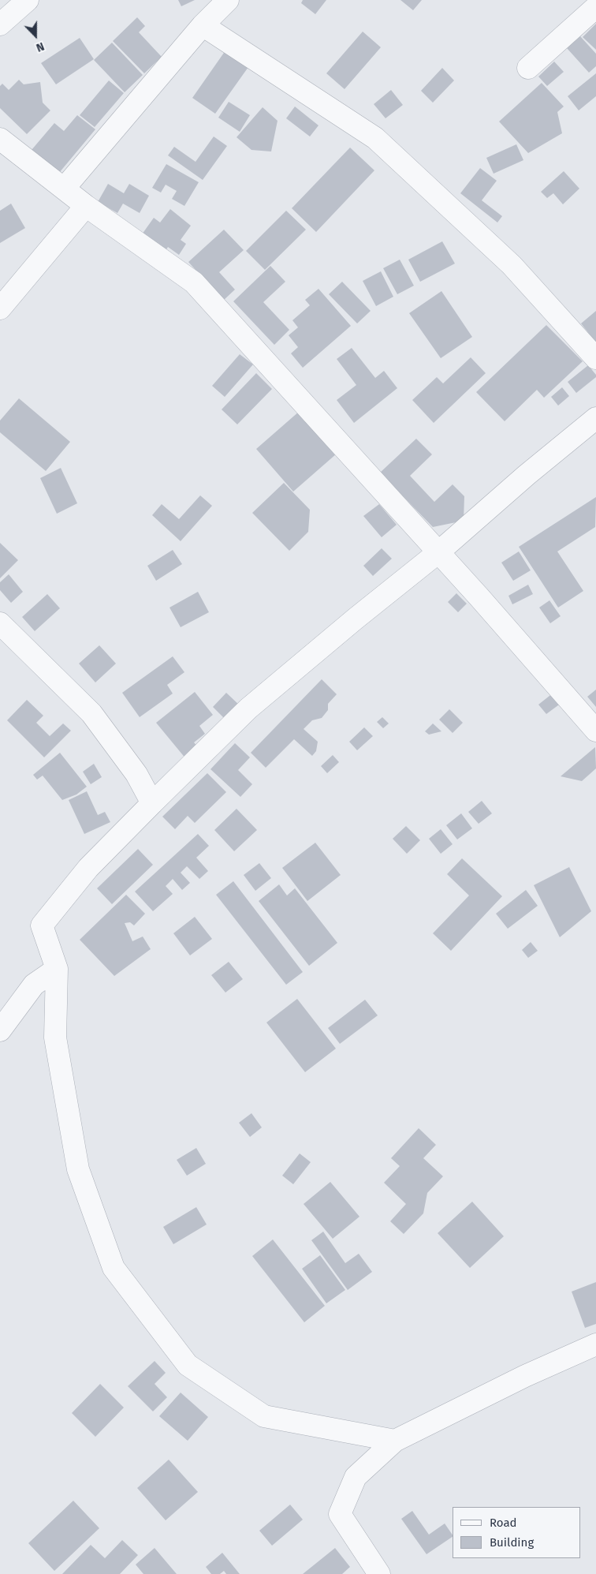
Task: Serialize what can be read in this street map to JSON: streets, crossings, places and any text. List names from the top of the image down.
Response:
{
  "legend": ["Road", "Building"],
  "north": "bottom"
}
